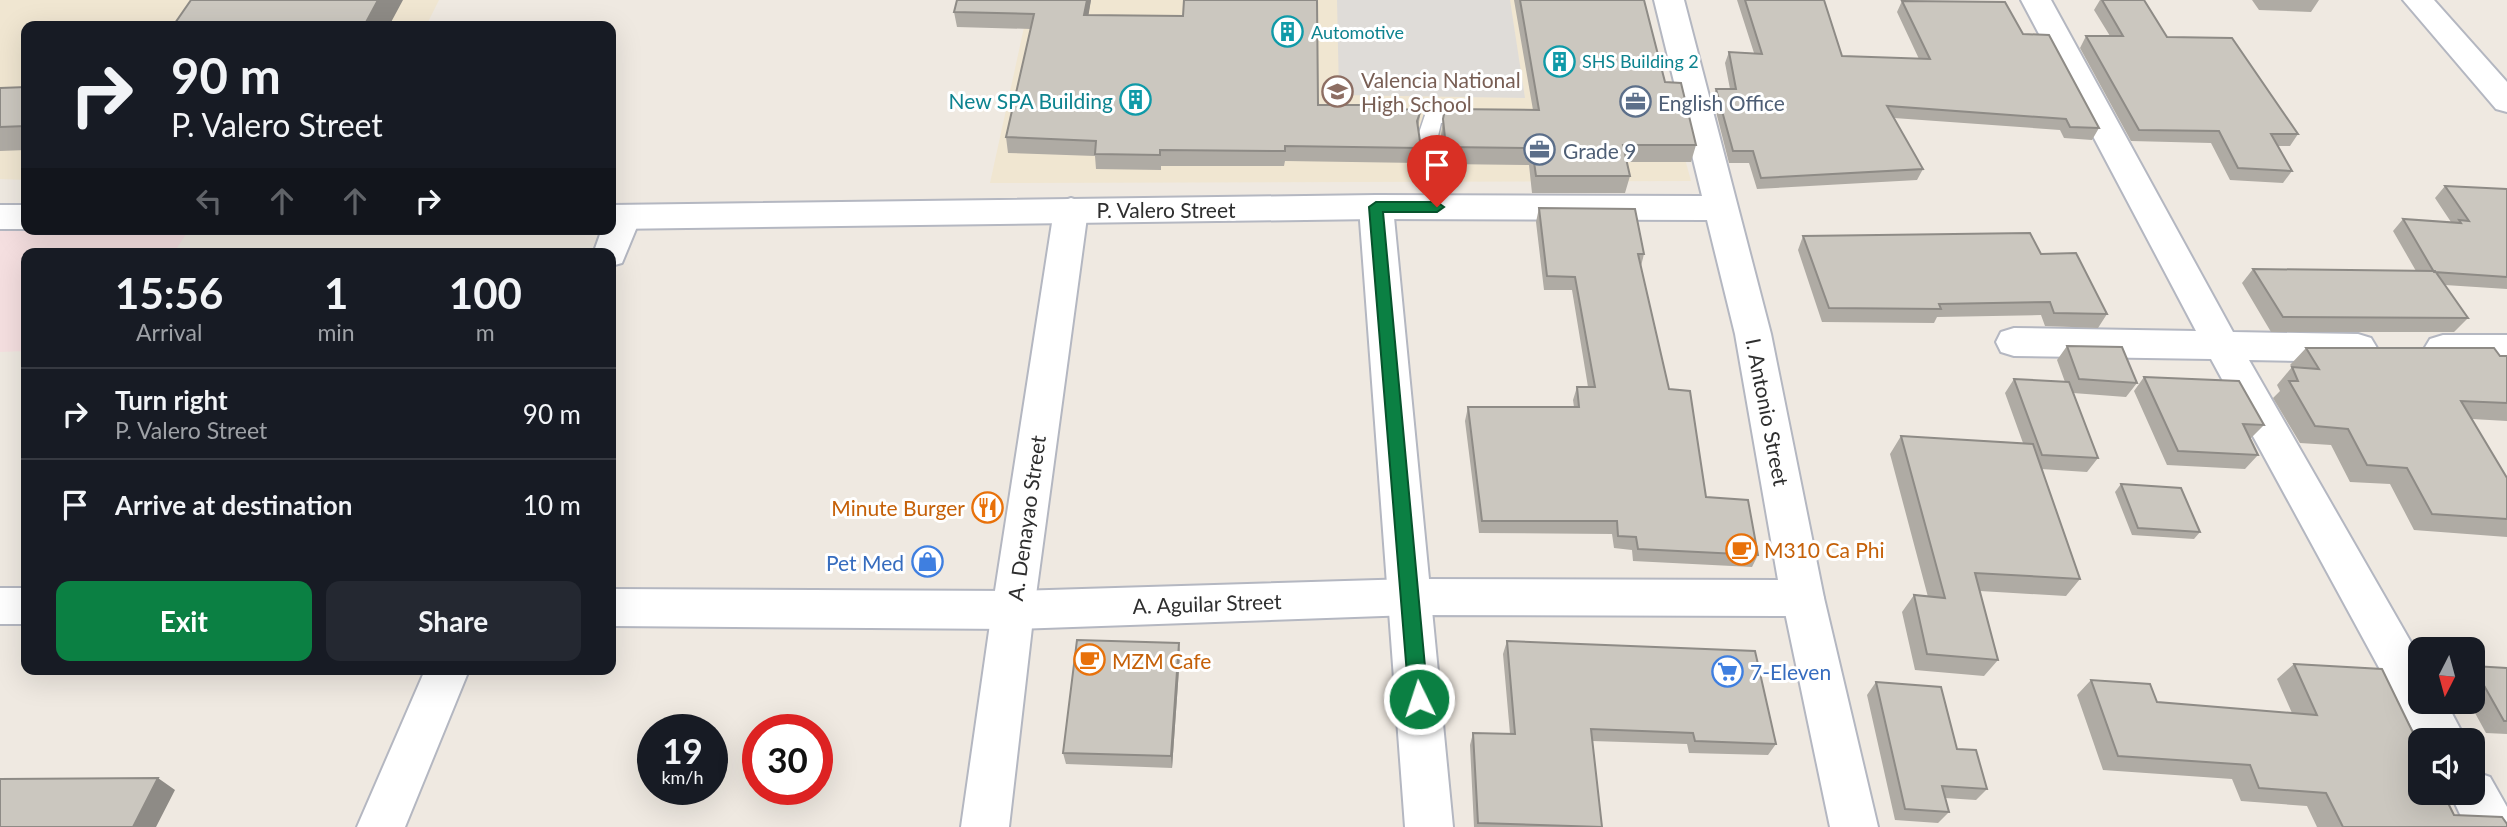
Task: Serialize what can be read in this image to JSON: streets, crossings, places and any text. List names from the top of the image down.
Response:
{
  "streets": {
    "street": [
      "P. Valero Street",
      "I. Antonio Street",
      "A. Denayao Street",
      "A. Aguilar Street"
    ]
  },
  "crossings": [
    ["P. Valero Street", "I. Antonio Street"],
    ["P. Valero Street", "A. Denayao Street"],
    ["I. Antonio Street", "A. Aguilar Street"],
    ["A. Denayao Street", "A. Aguilar Street"]
  ],
  "places": {
    "building": ["Automotive", "SHS Building 2", "New SPA Building"],
    "school or university": ["Valencia National High School"],
    "office": ["English Office", "Grade 9"],
    "restaurant": ["Minute Burger"],
    "cafe": ["M310 Ca Phi", "MZM Cafe"],
    "shop": ["Pet Med"],
    "supermarket": ["7-Eleven"]
  },
  "north": "bottom",
  "page": {
    "turn": ["90 m", "P. Valero Street"],
    "eta": [
      "15:56",
      "Arrival",
      "1",
      "min",
      "100",
      "m"
    ],
    "list": [
      {
        "name": "Turn right",
        "note": "P. Valero Street",
        "value": "90 m"
      },
      {
        "name": "Arrive at destination",
        "value": "10 m"
      }
    ],
    "buttons": ["Exit", "Share"],
    "speed": "19 km/h",
    "limit": "30"
  }
}
